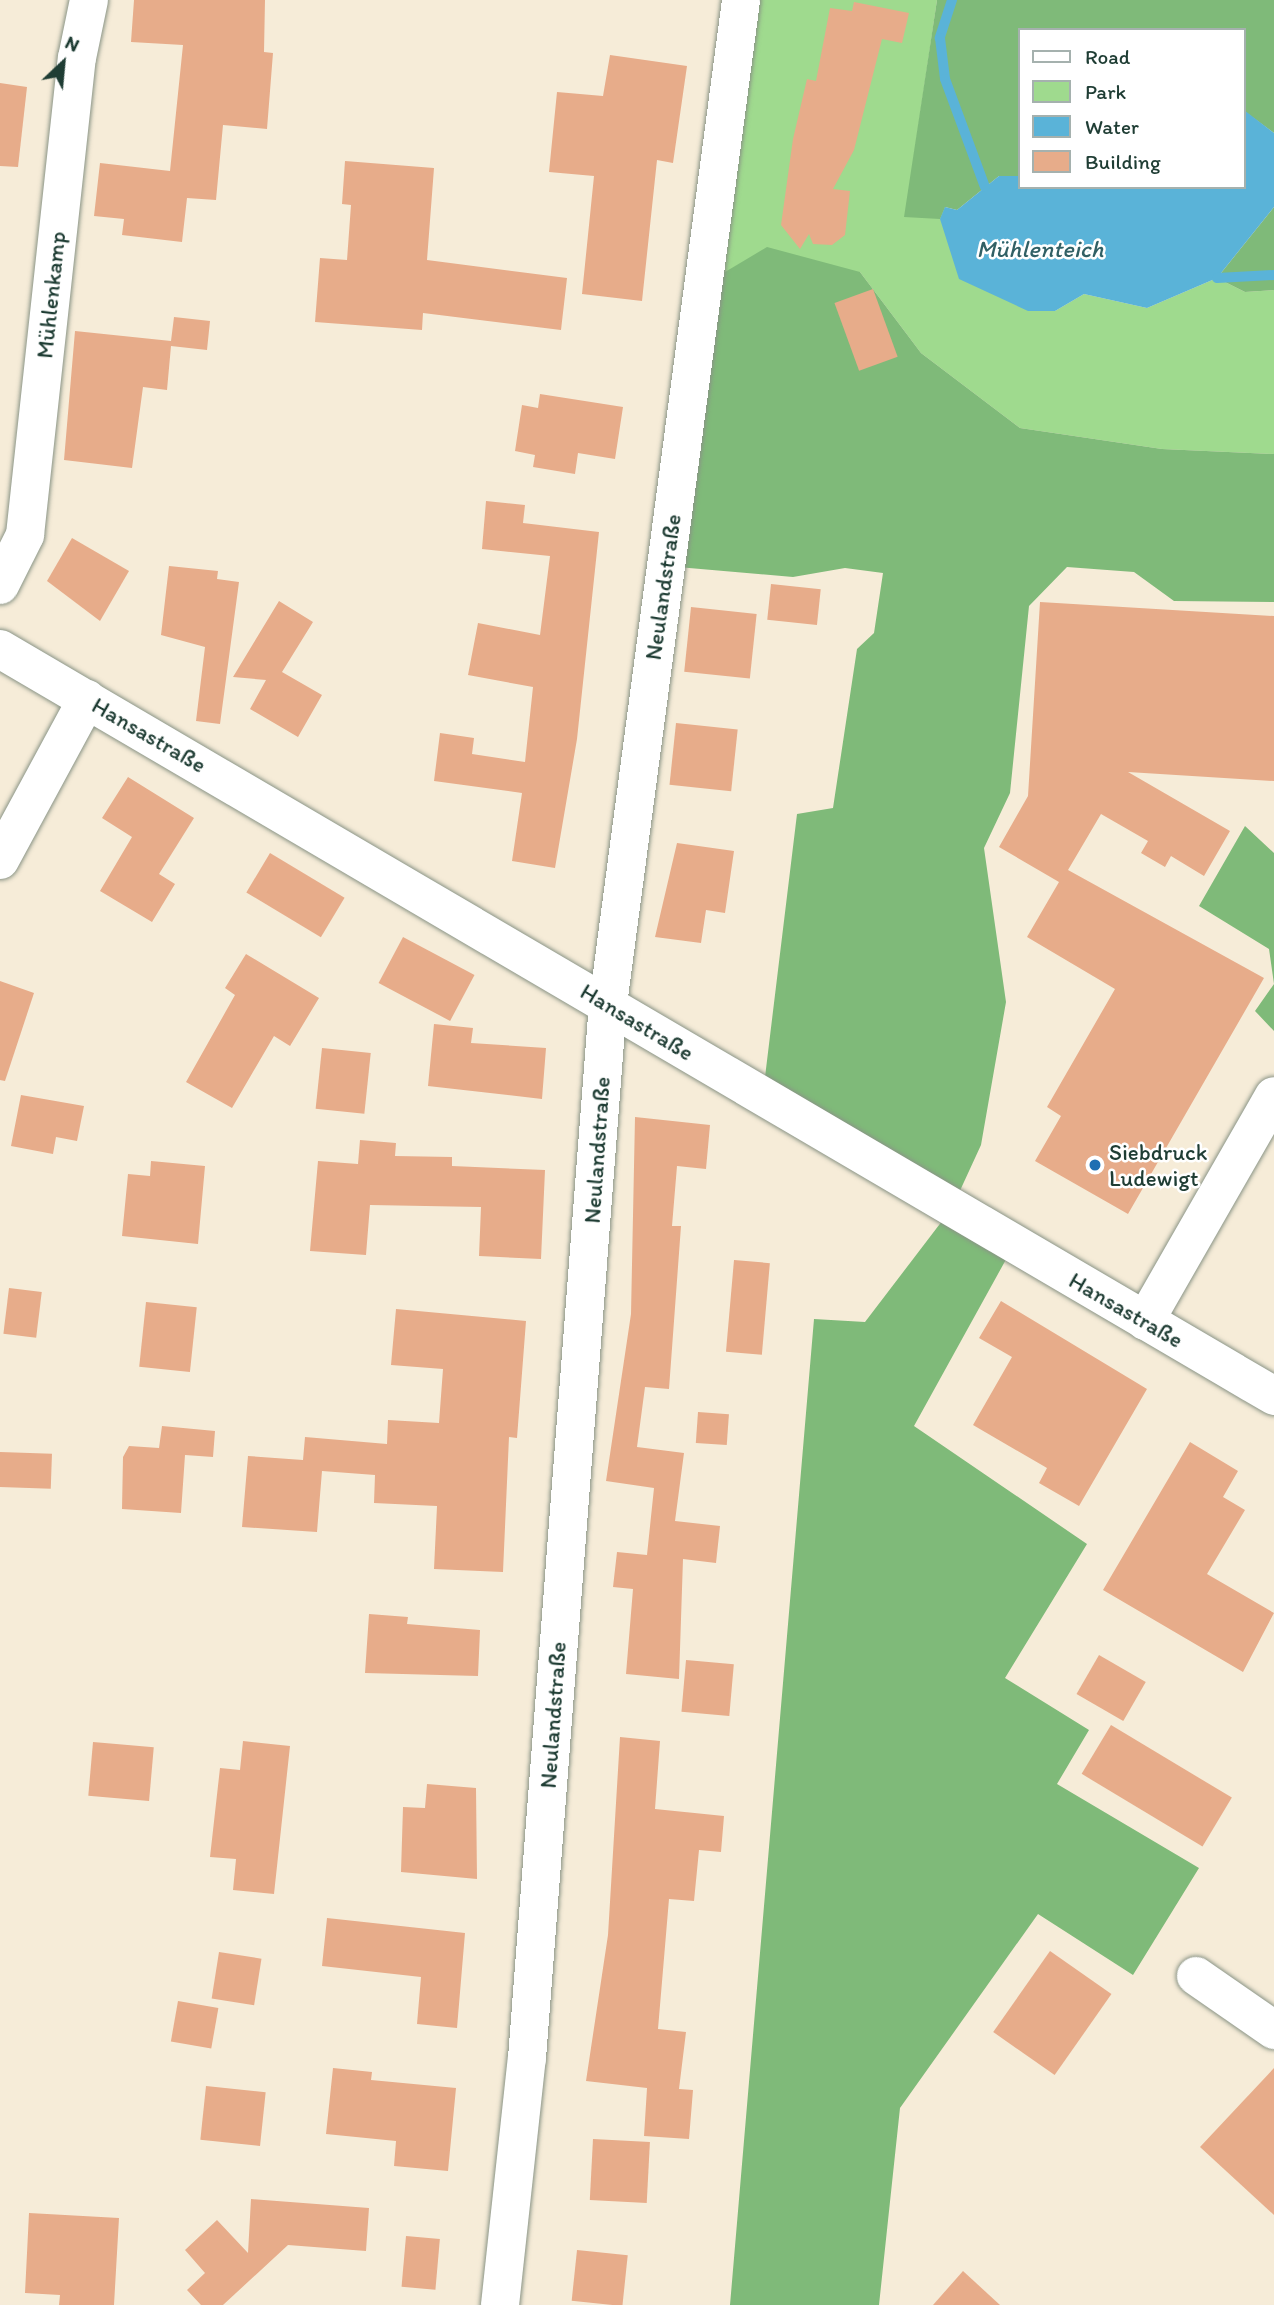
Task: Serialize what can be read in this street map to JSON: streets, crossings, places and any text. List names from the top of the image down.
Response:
{
  "streets": {
    "street": ["Mühlenkamp", "Neulandstraße", "Hansastraße"]
  },
  "crossings": [
    ["Neulandstraße", "Hansastraße"]
  ],
  "water": ["Mühlenteich"],
  "places": ["Siebdruck Ludewigt"],
  "legend": [
    "Road",
    "Park",
    "Water",
    "Building"
  ],
  "north": "top right"
}
